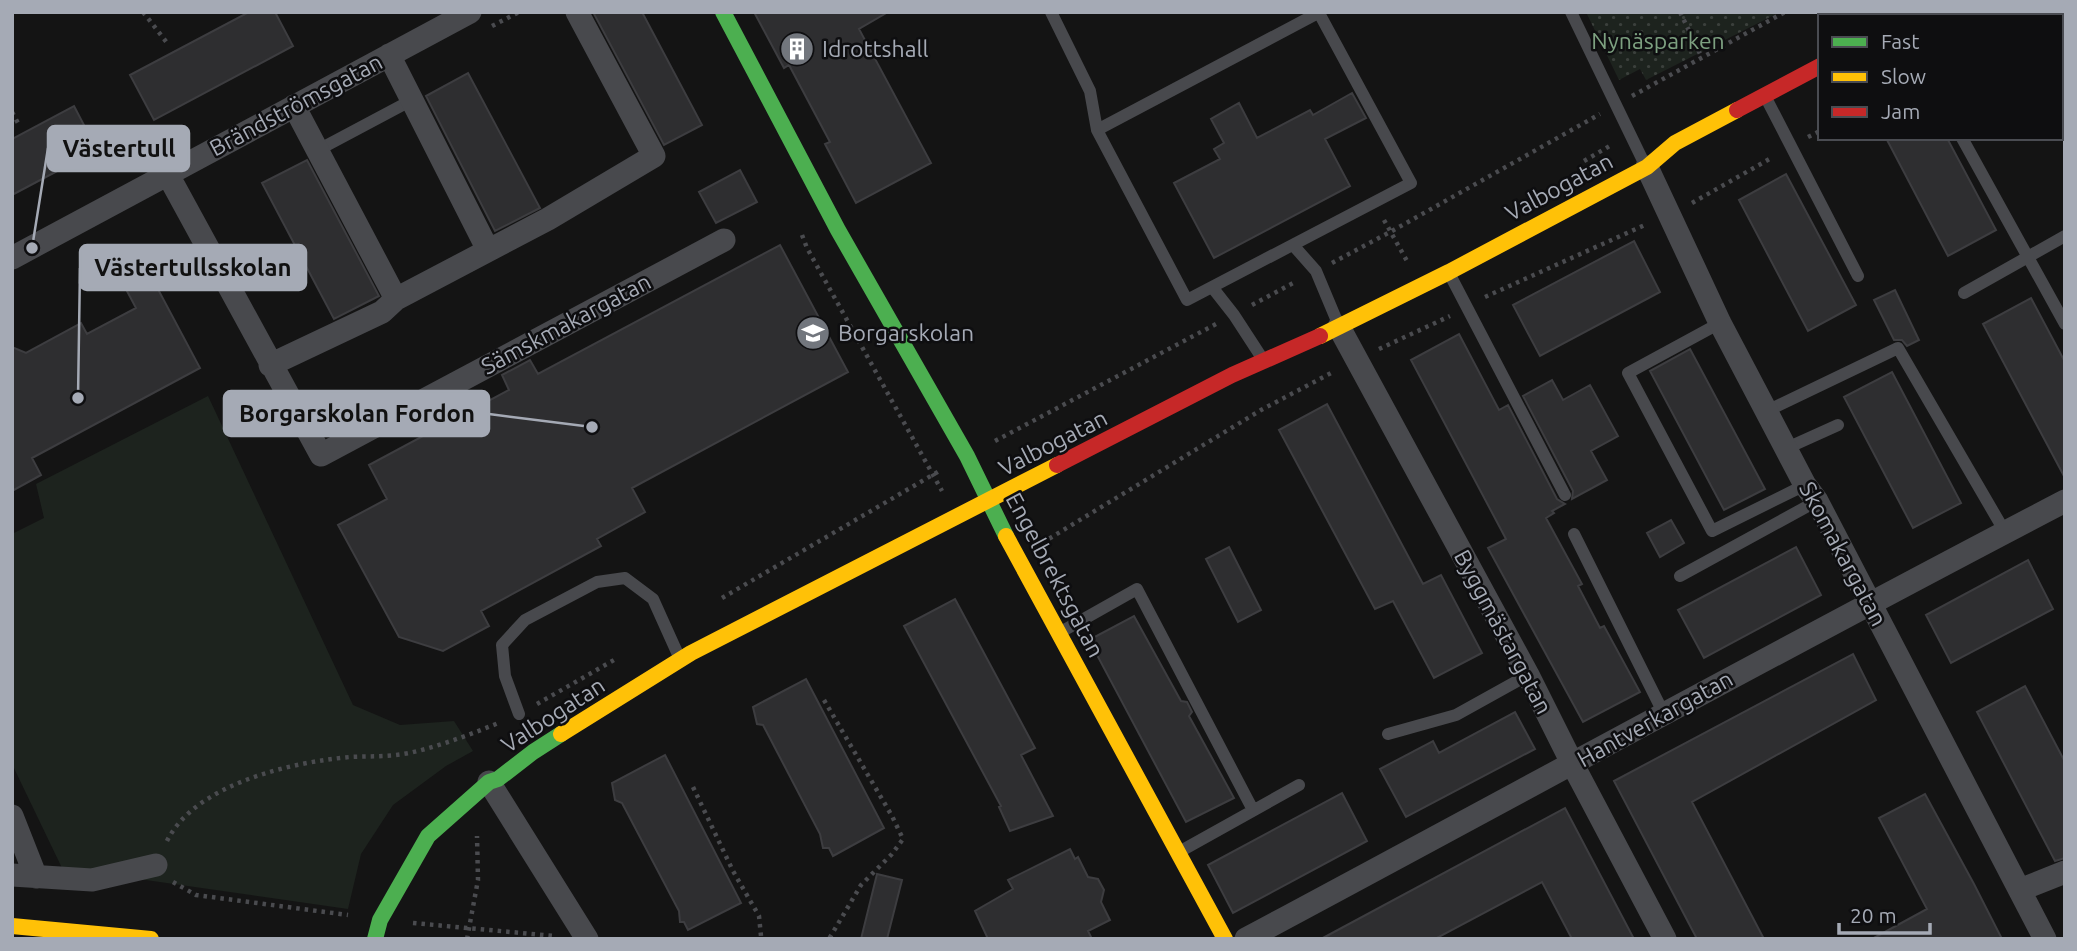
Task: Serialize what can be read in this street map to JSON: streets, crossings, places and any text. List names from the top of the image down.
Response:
{
  "streets": {
    "street": [
      "Brändströmsgatan",
      "Valbogatan",
      "Sämskmakargatan",
      "Skomakargatan",
      "Engelbrektsgatan",
      "Byggmästargatan",
      "Hantverkargatan"
    ]
  },
  "crossings": [
    ["Brändströmsgatan", "Sämskmakargatan"],
    ["Valbogatan", "Skomakargatan"],
    ["Valbogatan", "Engelbrektsgatan"],
    ["Valbogatan", "Byggmästargatan"],
    ["Skomakargatan", "Hantverkargatan"],
    ["Byggmästargatan", "Hantverkargatan"]
  ],
  "parks": ["Nynäsparken"],
  "places": {
    "building": ["Idrottshall"],
    "other": ["Västertull", "Västertullsskolan", "Borgarskolan Fordon"],
    "school or university": ["Borgarskolan"]
  },
  "legend": ["Fast", "Slow", "Jam"],
  "scale_bar": "20 m"
}
